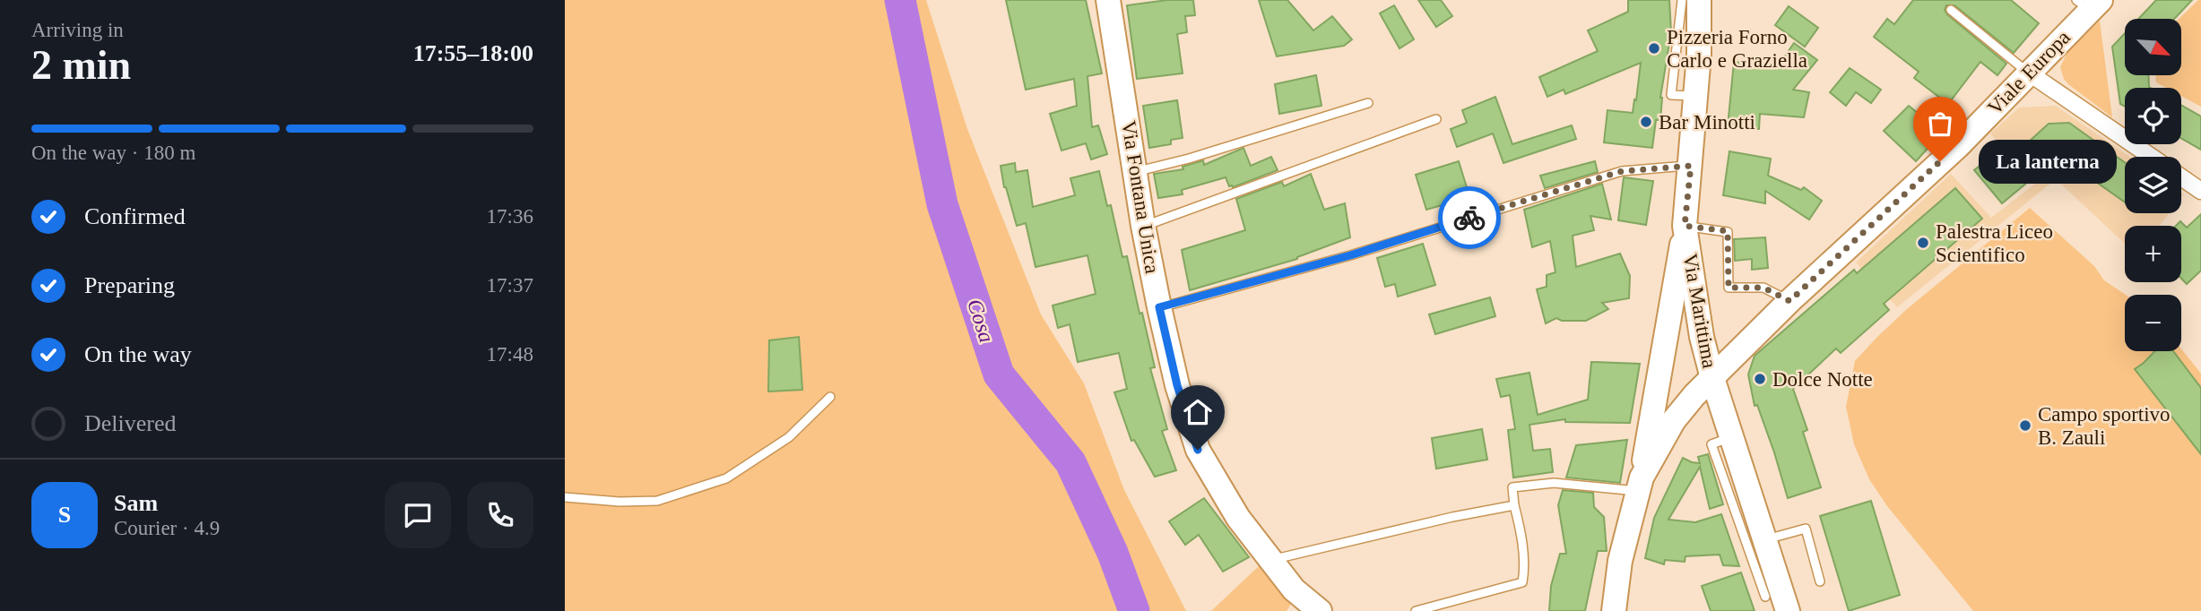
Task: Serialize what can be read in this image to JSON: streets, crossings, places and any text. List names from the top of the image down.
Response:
{
  "streets": {
    "main road": ["Viale Europa", "Via Fontana Unica", "Via Marittima"]
  },
  "crossings": [
    ["Viale Europa", "Via Marittima"]
  ],
  "water": ["Cosa"],
  "places": [
    "Pizzeria Forno Carlo e Graziella",
    "Bar Minotti",
    "La lanterna",
    "Palestra Liceo Scientifico",
    "Dolce Notte",
    "Campo sportivo B. Zauli"
  ],
  "north": "bottom right",
  "page": {
    "heading": ["2 min", "Arriving in", "17:55–18:00"],
    "panel": ["Sam", "Courier · 4.9"],
    "map_buttons": ["+", "−"],
    "bar": "On the way · 180 m",
    "bubble": "La lanterna",
    "list": [
      ["Confirmed", "17:36"],
      ["Preparing", "17:37"],
      ["On the way", "17:48"],
      "Delivered"
    ],
    "round": "S"
  }
}
